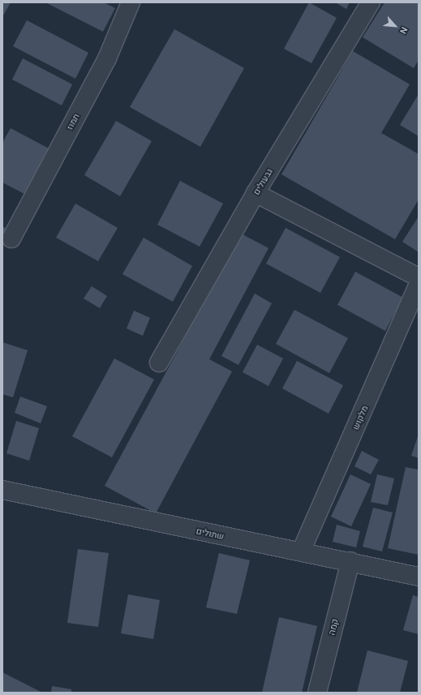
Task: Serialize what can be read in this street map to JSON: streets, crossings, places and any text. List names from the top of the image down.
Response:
{
  "streets": {
    "street": [
      "תמוז",
      "גבעולים",
      "מלקוש",
      "שתולים",
      "קמה"
    ]
  },
  "crossings": [
    ["מלקוש", "שתולים"],
    ["שתולים", "קמה"]
  ],
  "north": "bottom right"
}
